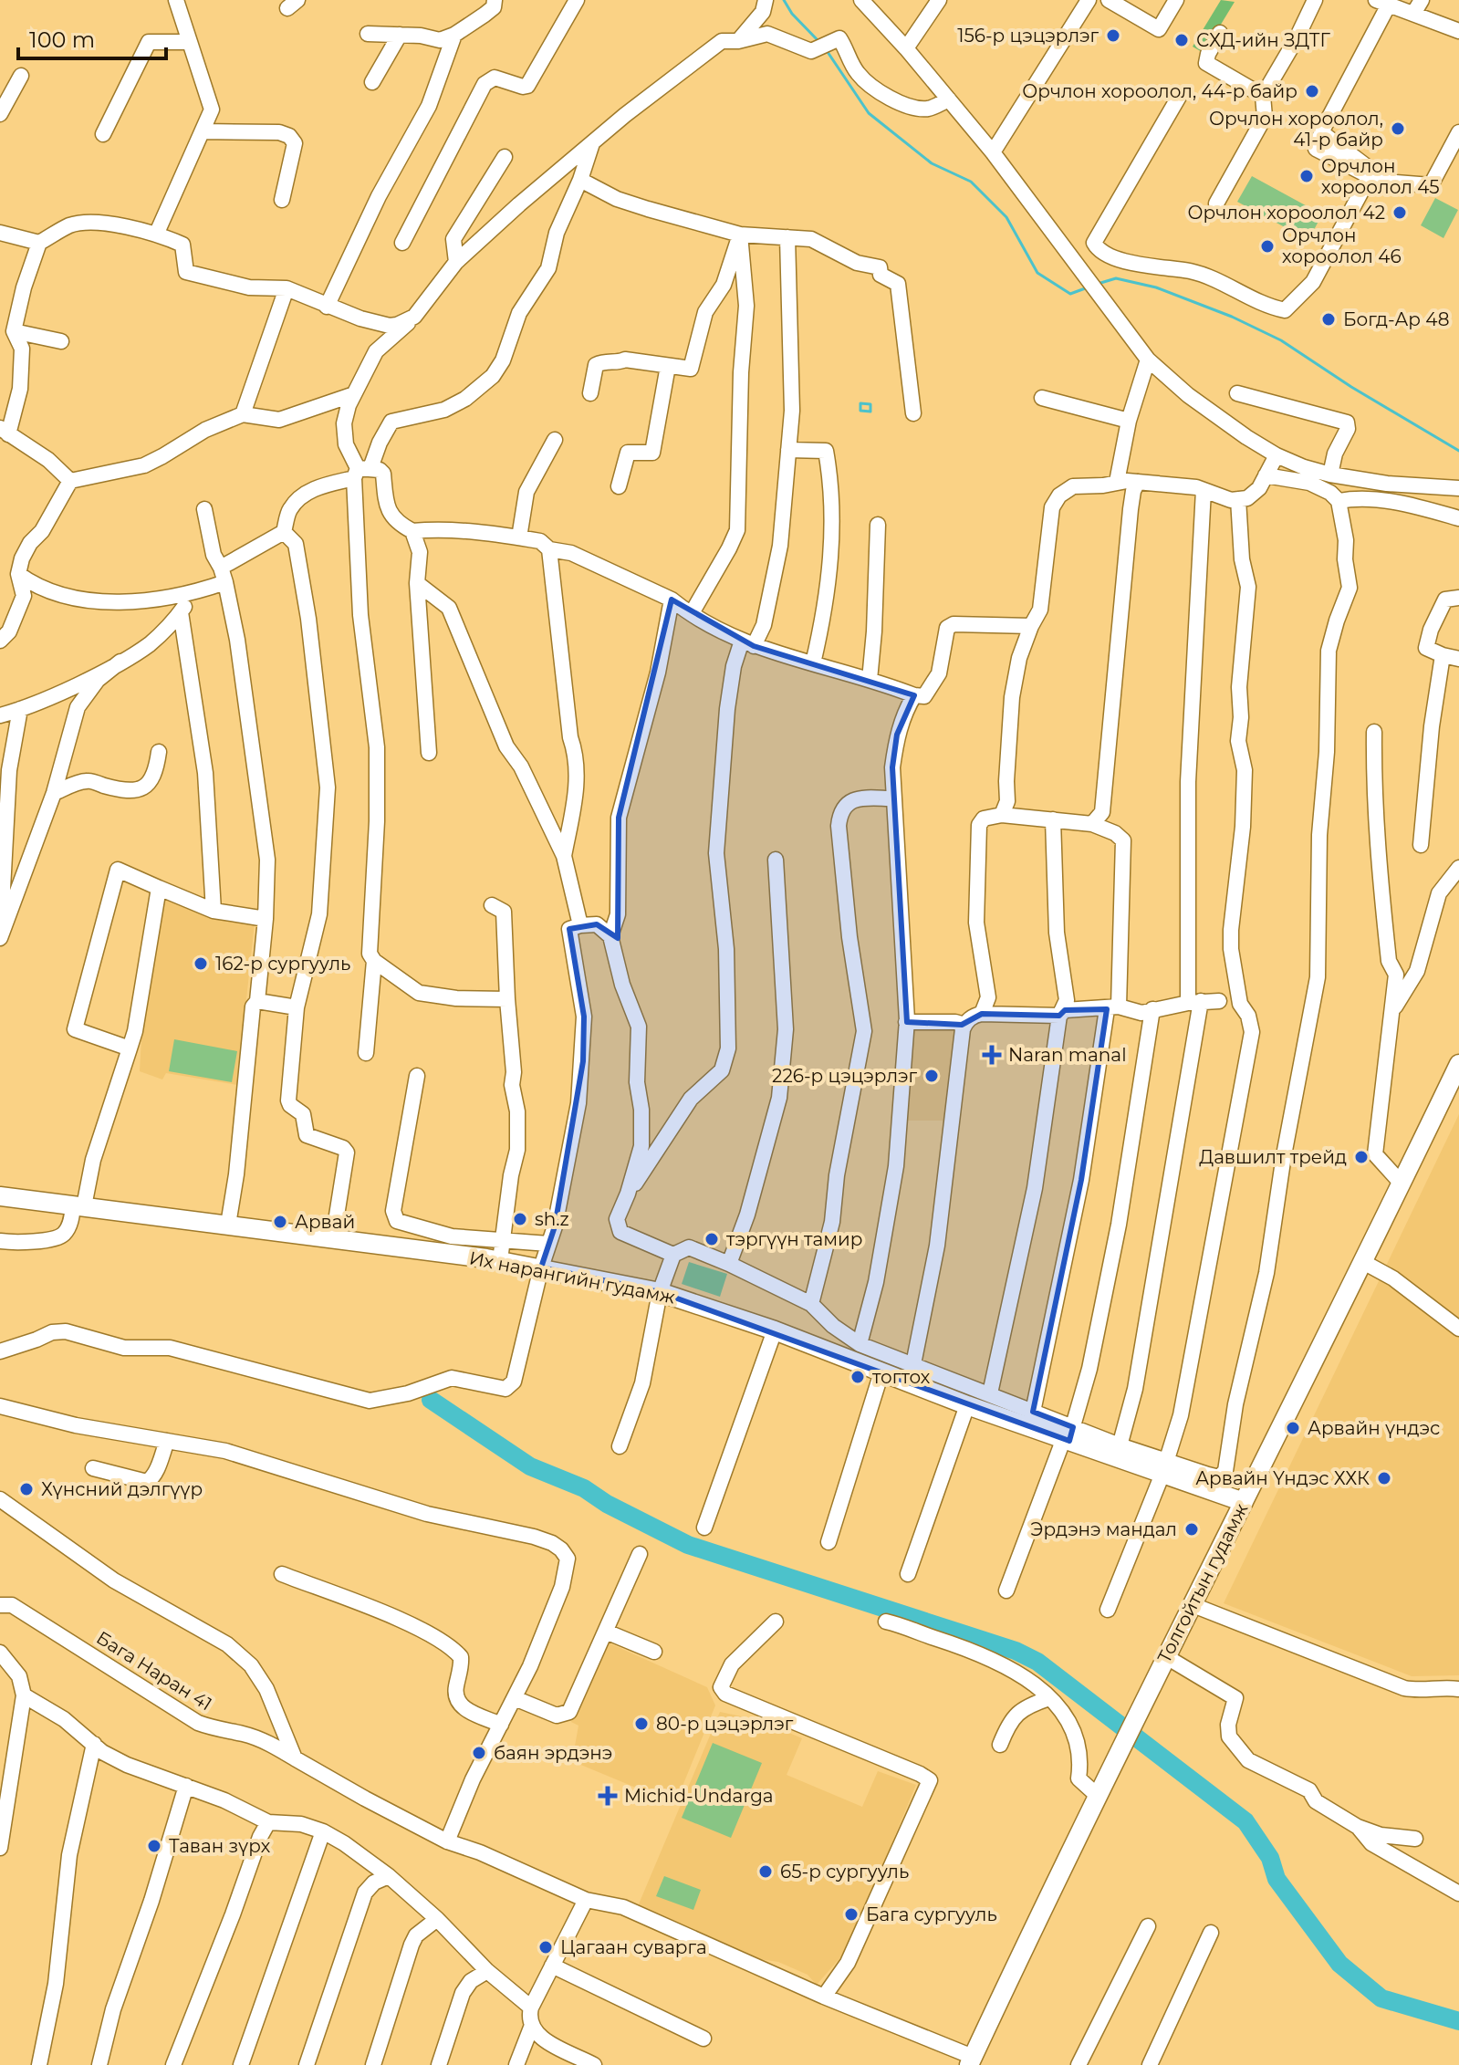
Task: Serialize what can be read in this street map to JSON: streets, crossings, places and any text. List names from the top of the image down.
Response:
{
  "streets": {
    "main road": ["Их нарангийн гудамж", "Толгойтын гудамж"],
    "street": ["Бага Наран 41"]
  },
  "crossings": [
    ["Их нарангийн гудамж", "Толгойтын гудамж"],
    ["Толгойтын гудамж", "Бага Наран 41"]
  ],
  "places": {
    "other": [
      "156-р цэцэрлэг",
      "СХД-ийн ЗДТГ",
      "Орчлон хороолол, 44-р байр",
      "Орчлон хороолол, 41-р байр",
      "Орчлон хороолол 45",
      "Орчлон хороолол 42",
      "Орчлон хороолол 46",
      "Богд-Ар 48",
      "162-р сургууль",
      "226-р цэцэрлэг",
      "Давшилт трейд",
      "sh.z",
      "Арвай",
      "тэргүүн тамир",
      "тогтох",
      "Арвайн үндэс",
      "Арвайн Үндэс ХХК",
      "Хүнсний дэлгүүр",
      "Эрдэнэ мандал",
      "80-р цэцэрлэг",
      "баян эрдэнэ",
      "Таван зүрх",
      "65-р сургууль",
      "Бага сургууль",
      "Цагаан суварга"
    ],
    "health": ["Naran manal", "Michid-Undarga"]
  },
  "scale_bar": "100 m"
}
